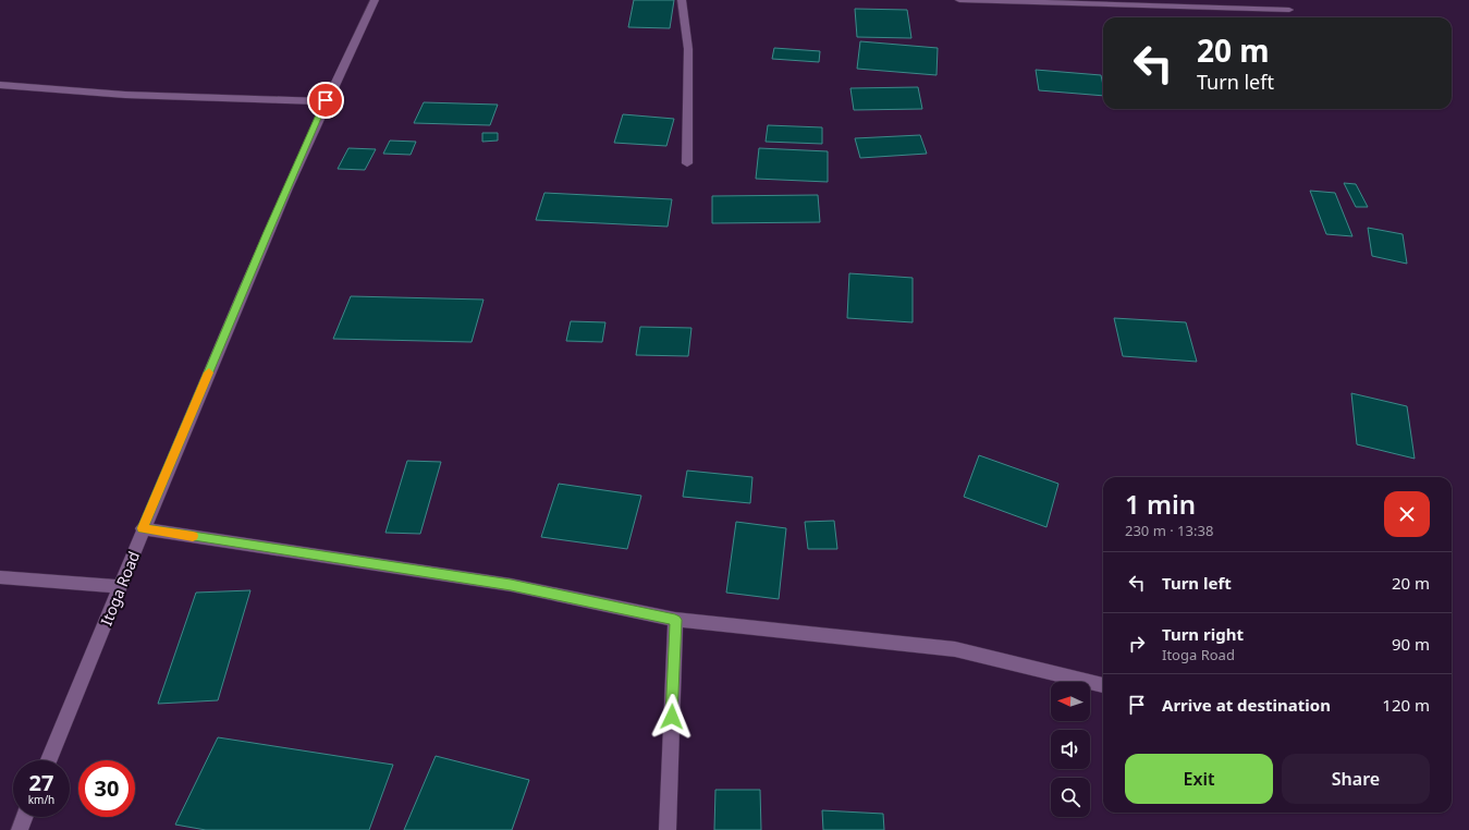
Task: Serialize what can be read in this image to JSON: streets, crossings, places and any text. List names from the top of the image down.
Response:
{
  "streets": {
    "street": ["Itoga Road"]
  },
  "north": "left",
  "page": {
    "turn": ["20 m", "Turn left"],
    "heading": ["1 min", "230 m · 13:38"],
    "list": [
      {
        "name": "Turn left",
        "value": "20 m"
      },
      {
        "name": "Turn right",
        "note": "Itoga Road",
        "value": "90 m"
      },
      {
        "name": "Arrive at destination",
        "value": "120 m"
      }
    ],
    "buttons": ["Exit", "Share"],
    "speed": "27 km/h",
    "limit": "30"
  }
}
